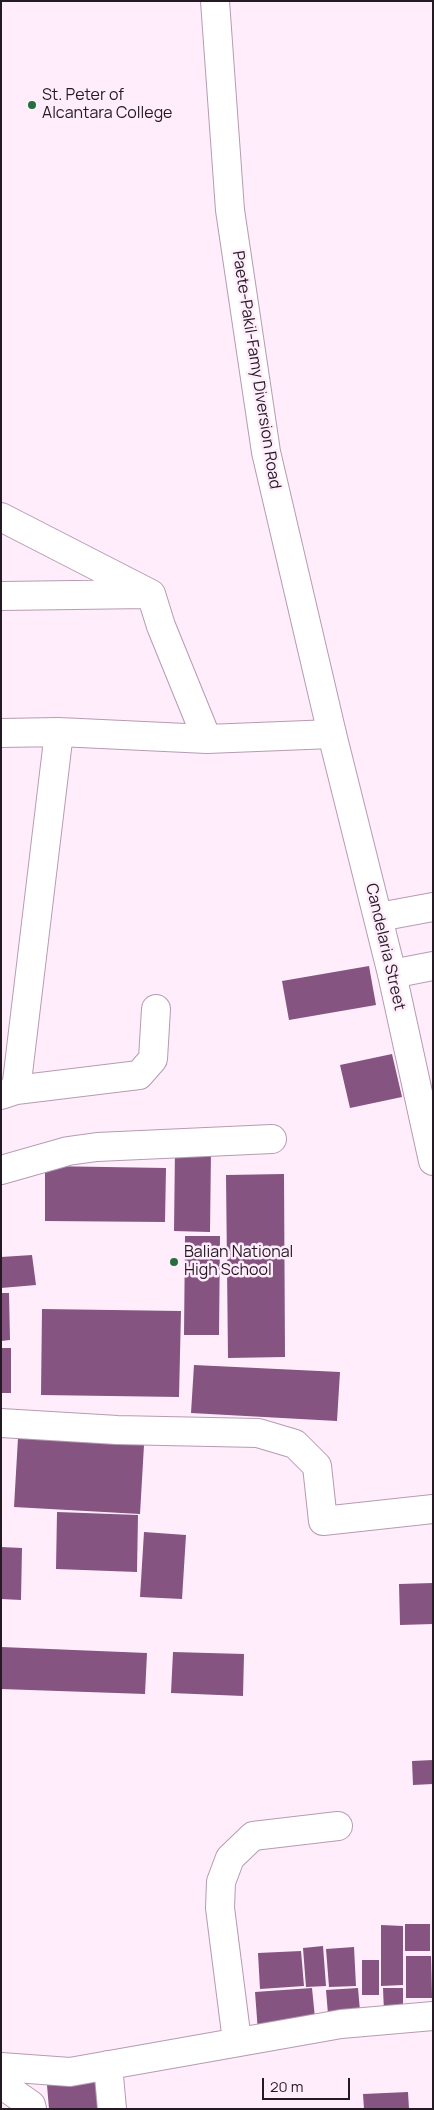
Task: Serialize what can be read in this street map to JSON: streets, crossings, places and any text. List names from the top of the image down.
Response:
{
  "streets": {
    "street": ["Paete-Pakil-Famy Diversion Road", "Candelaria Street"]
  },
  "crossings": [
    ["Paete-Pakil-Famy Diversion Road", "Candelaria Street"]
  ],
  "places": ["St. Peter of Alcantara College", "Balian National High School"],
  "scale_bar": "20 m"
}
